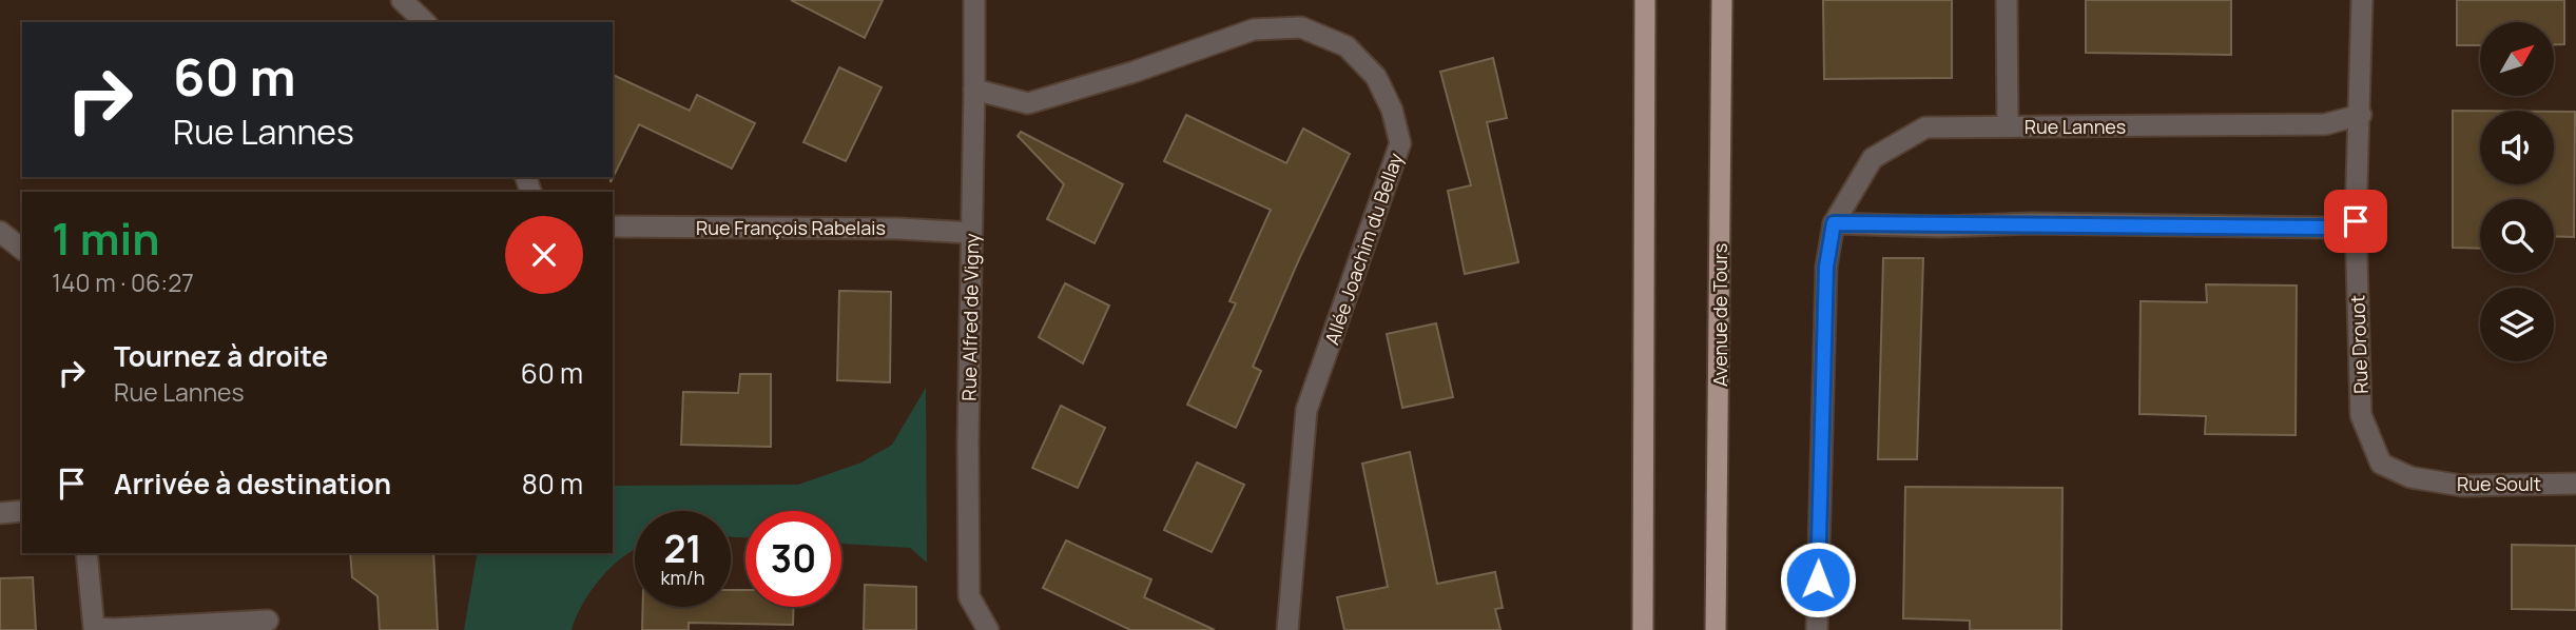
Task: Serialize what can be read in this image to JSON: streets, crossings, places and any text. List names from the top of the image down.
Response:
{
  "streets": {
    "main road": ["Avenue de Tours"],
    "street": [
      "Rue Lannes",
      "Rue François Rabelais",
      "Allée Joachim du Bellay",
      "Rue Alfred de Vigny",
      "Rue Drouot",
      "Rue Soult"
    ]
  },
  "crossings": [
    ["Rue Lannes", "Rue Drouot"],
    ["Rue François Rabelais", "Rue Alfred de Vigny"],
    ["Allée Joachim du Bellay", "Rue Alfred de Vigny"],
    ["Rue Drouot", "Rue Soult"]
  ],
  "north": "top right",
  "page": {
    "turn": ["60 m", "Rue Lannes"],
    "heading": ["1 min", "140 m · 06:27"],
    "list": [
      {
        "name": "Tournez à droite",
        "note": "Rue Lannes",
        "value": "60 m"
      },
      {
        "name": "Arrivée à destination",
        "value": "80 m"
      }
    ],
    "speed": "21 km/h",
    "limit": "30"
  }
}
